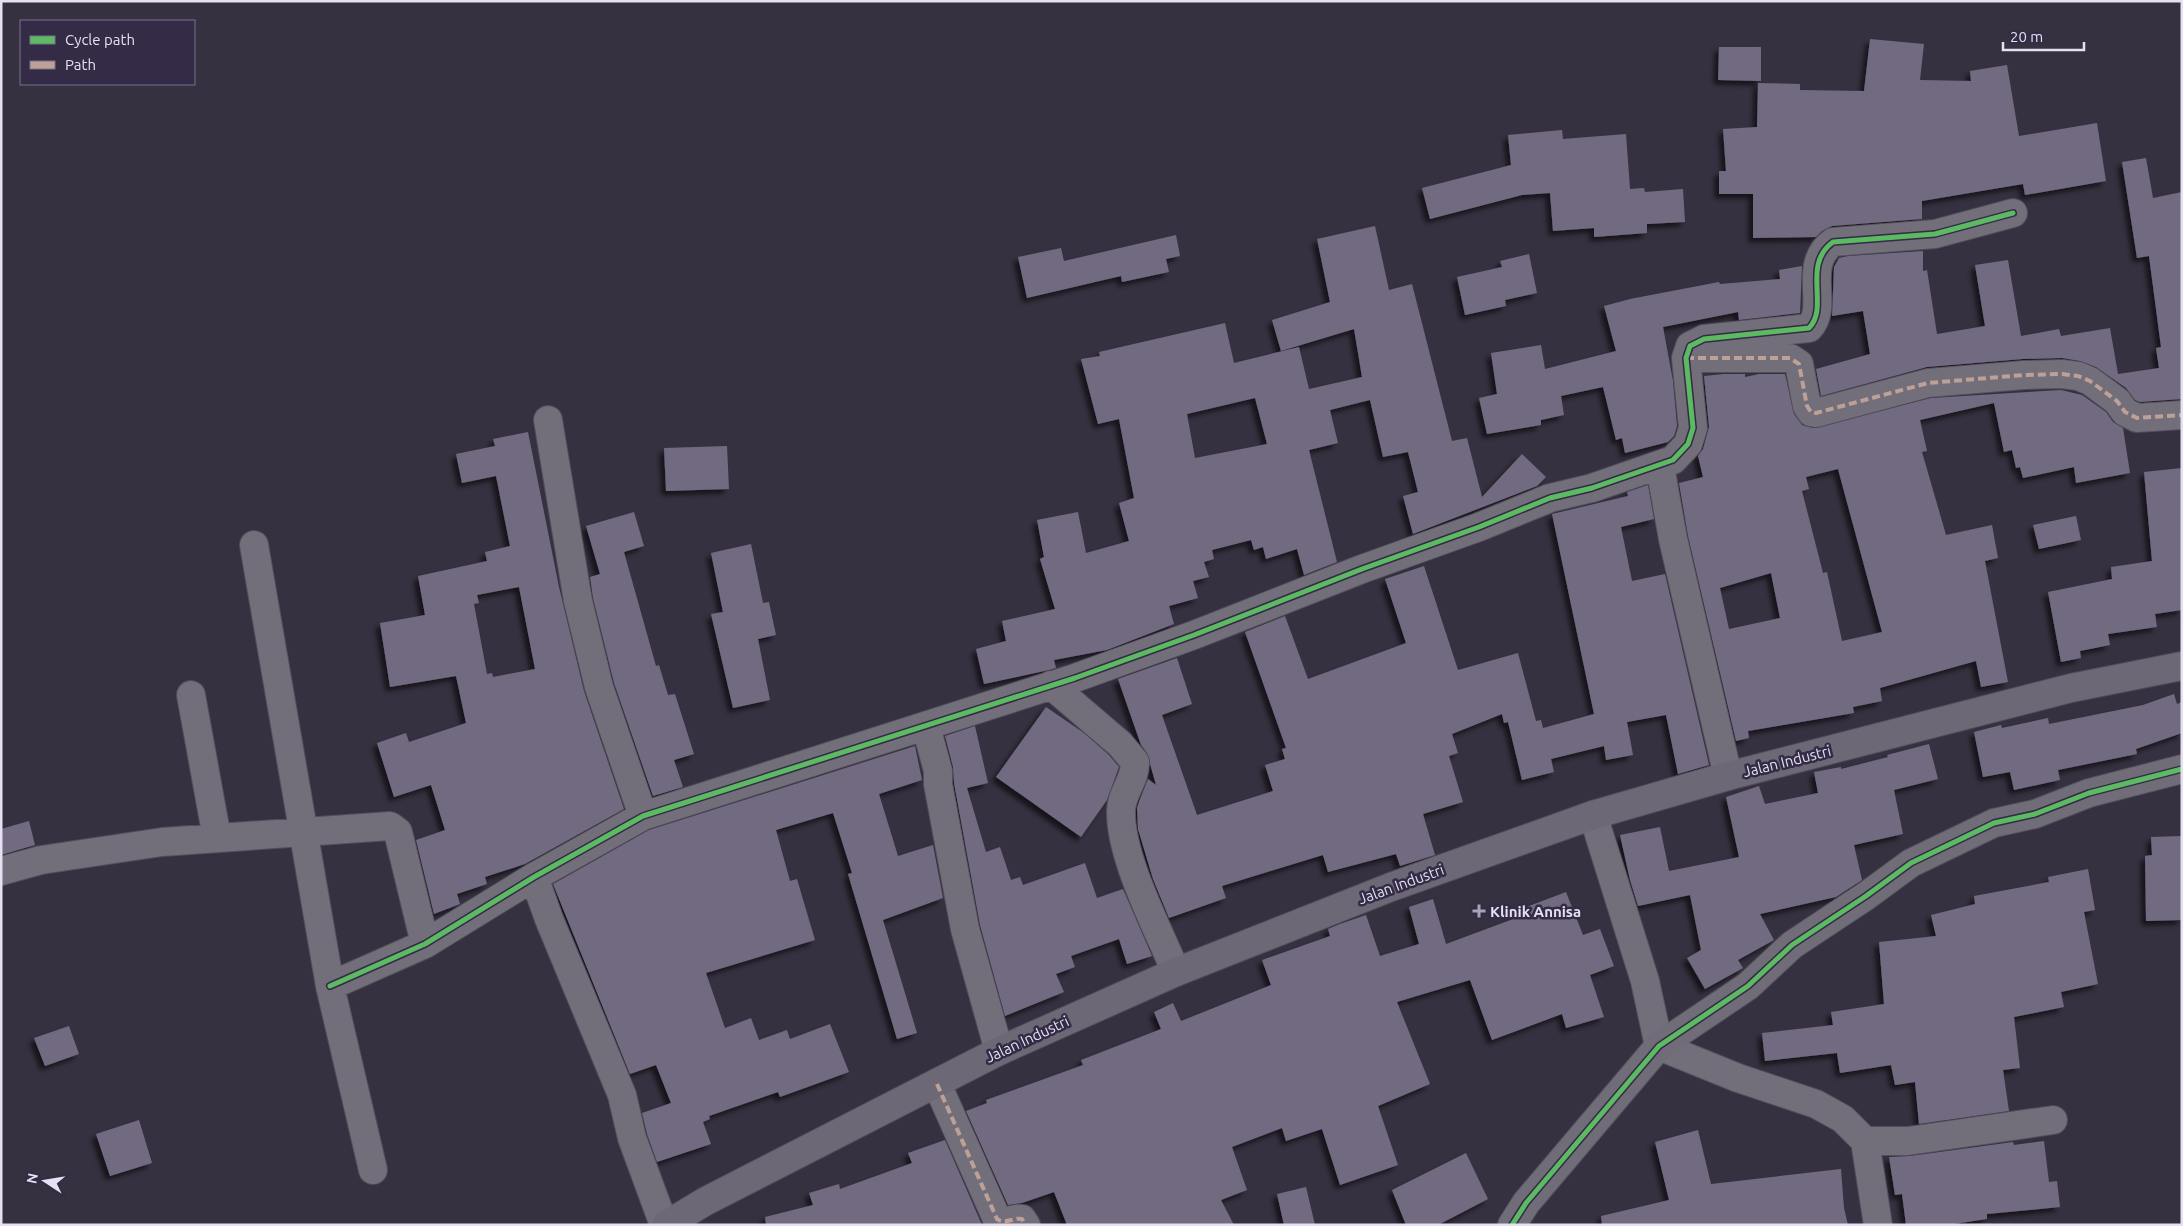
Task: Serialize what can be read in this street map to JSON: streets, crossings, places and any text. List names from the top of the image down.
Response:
{
  "streets": {
    "main road": ["Jalan Industri"]
  },
  "places": {
    "health": ["Klinik Annisa"]
  },
  "legend": ["Cycle path", "Path"],
  "scale_bar": "20 m",
  "north": "left"
}
